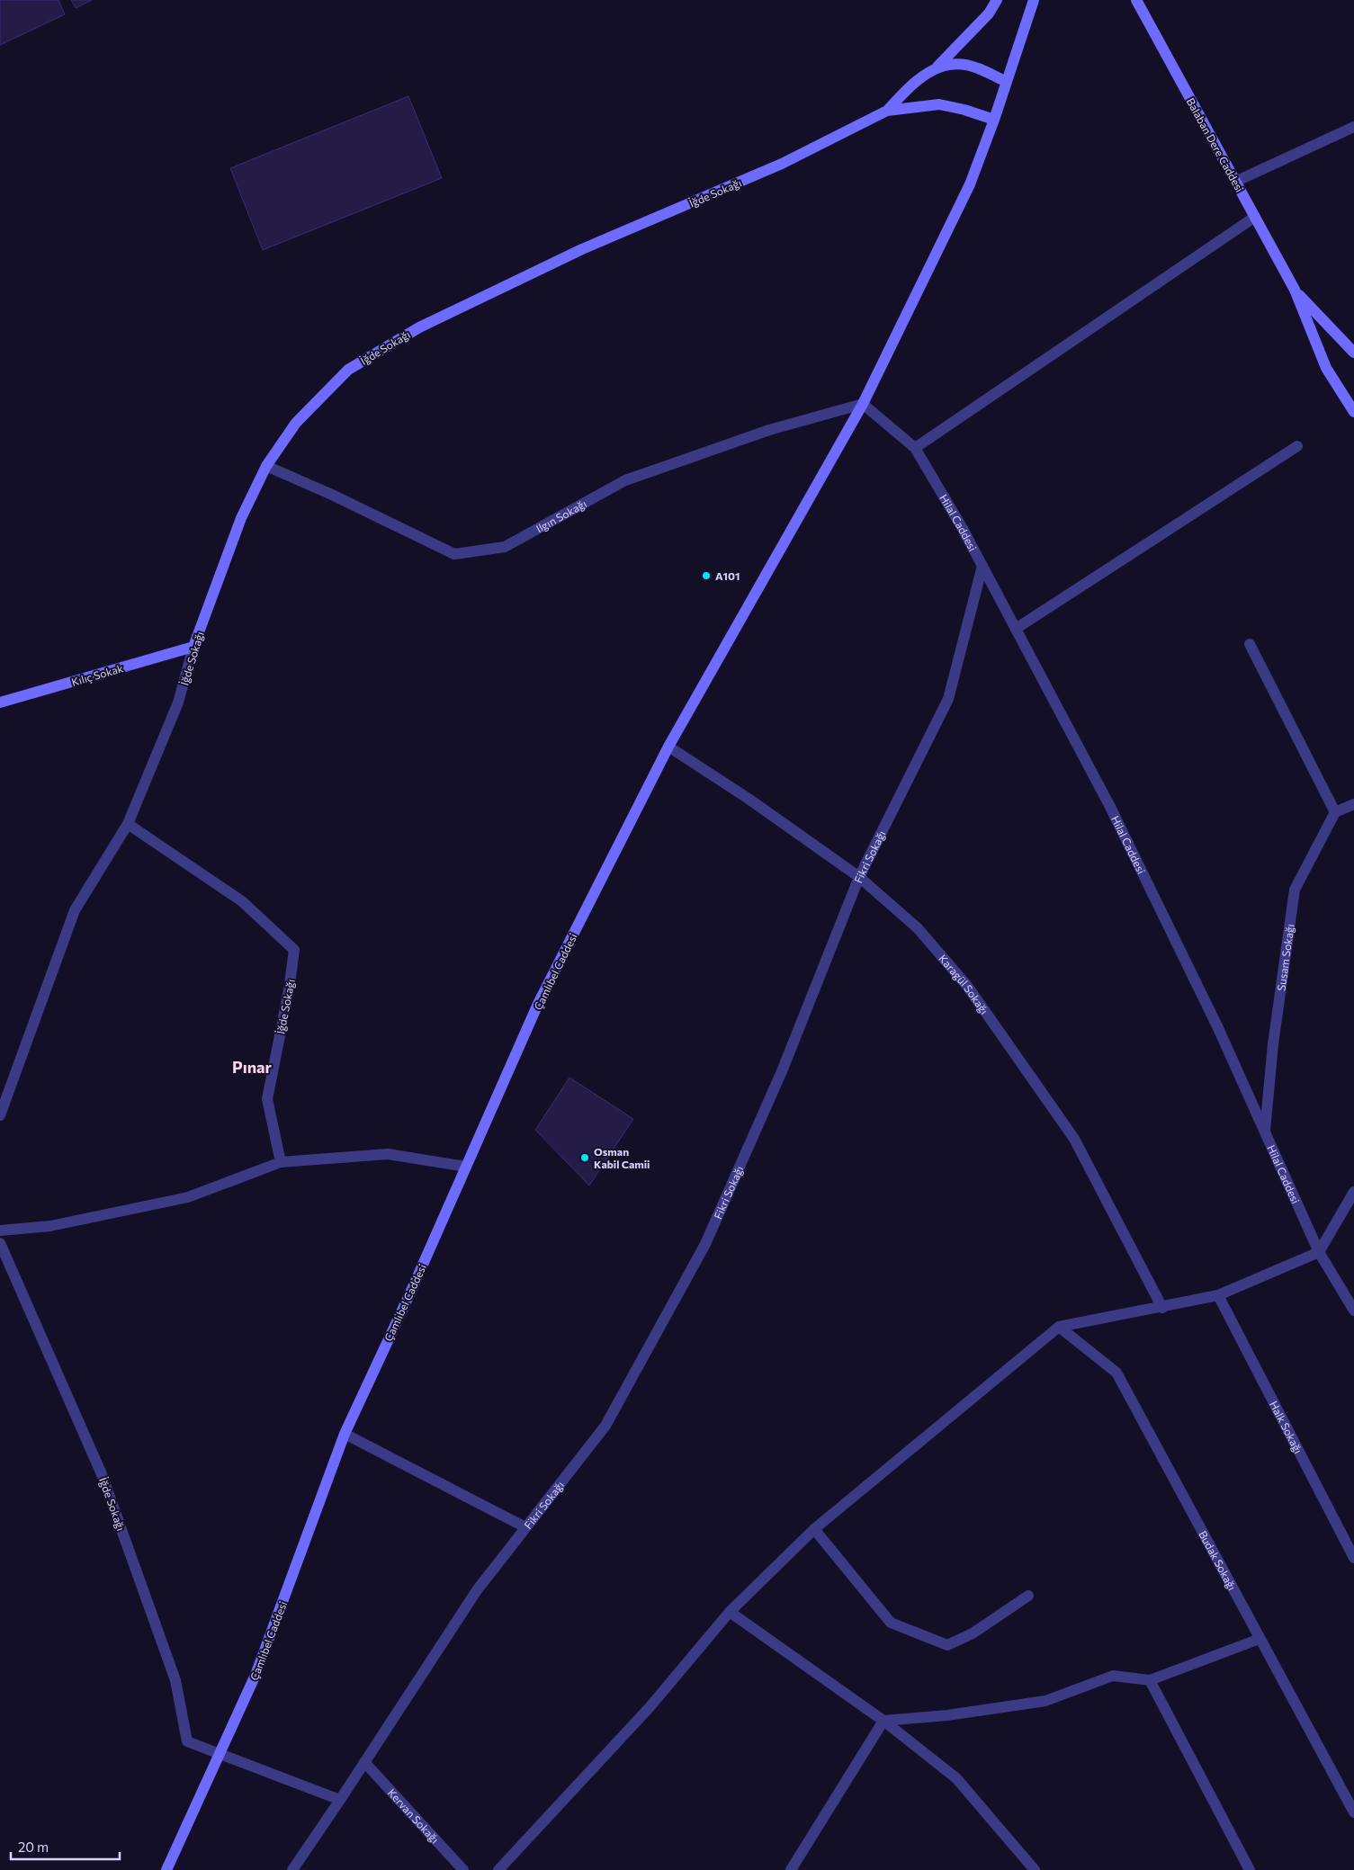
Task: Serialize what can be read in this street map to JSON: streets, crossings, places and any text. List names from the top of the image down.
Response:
{
  "streets": {
    "main road": [
      "Balaban Dere Caddesi",
      "İğde Sokağı",
      "Kılıç Sokak",
      "Çamlıbel Caddesi"
    ],
    "street": [
      "Ilgın Sokağı",
      "Hilal Caddesi",
      "Fikri Sokağı",
      "Susam Sokağı",
      "Karagül Sokağı",
      "Halk Sokağı",
      "Budak Sokağı",
      "Kervan Sokağı"
    ]
  },
  "crossings": [
    ["İğde Sokağı", "Ilgın Sokağı"],
    ["İğde Sokağı", "Kılıç Sokak"],
    ["İğde Sokağı", "Çamlıbel Caddesi"],
    ["Ilgın Sokağı", "Hilal Caddesi"],
    ["Ilgın Sokağı", "Çamlıbel Caddesi"],
    ["Hilal Caddesi", "Fikri Sokağı"],
    ["Hilal Caddesi", "Susam Sokağı"],
    ["Hilal Caddesi", "Çamlıbel Caddesi"],
    ["Fikri Sokağı", "Karagül Sokağı"],
    ["Fikri Sokağı", "Kervan Sokağı"],
    ["Çamlıbel Caddesi", "Karagül Sokağı"]
  ],
  "districts": ["Pınar"],
  "places": ["A101", "Osman Kabil Camii"],
  "scale_bar": "20 m"
}
